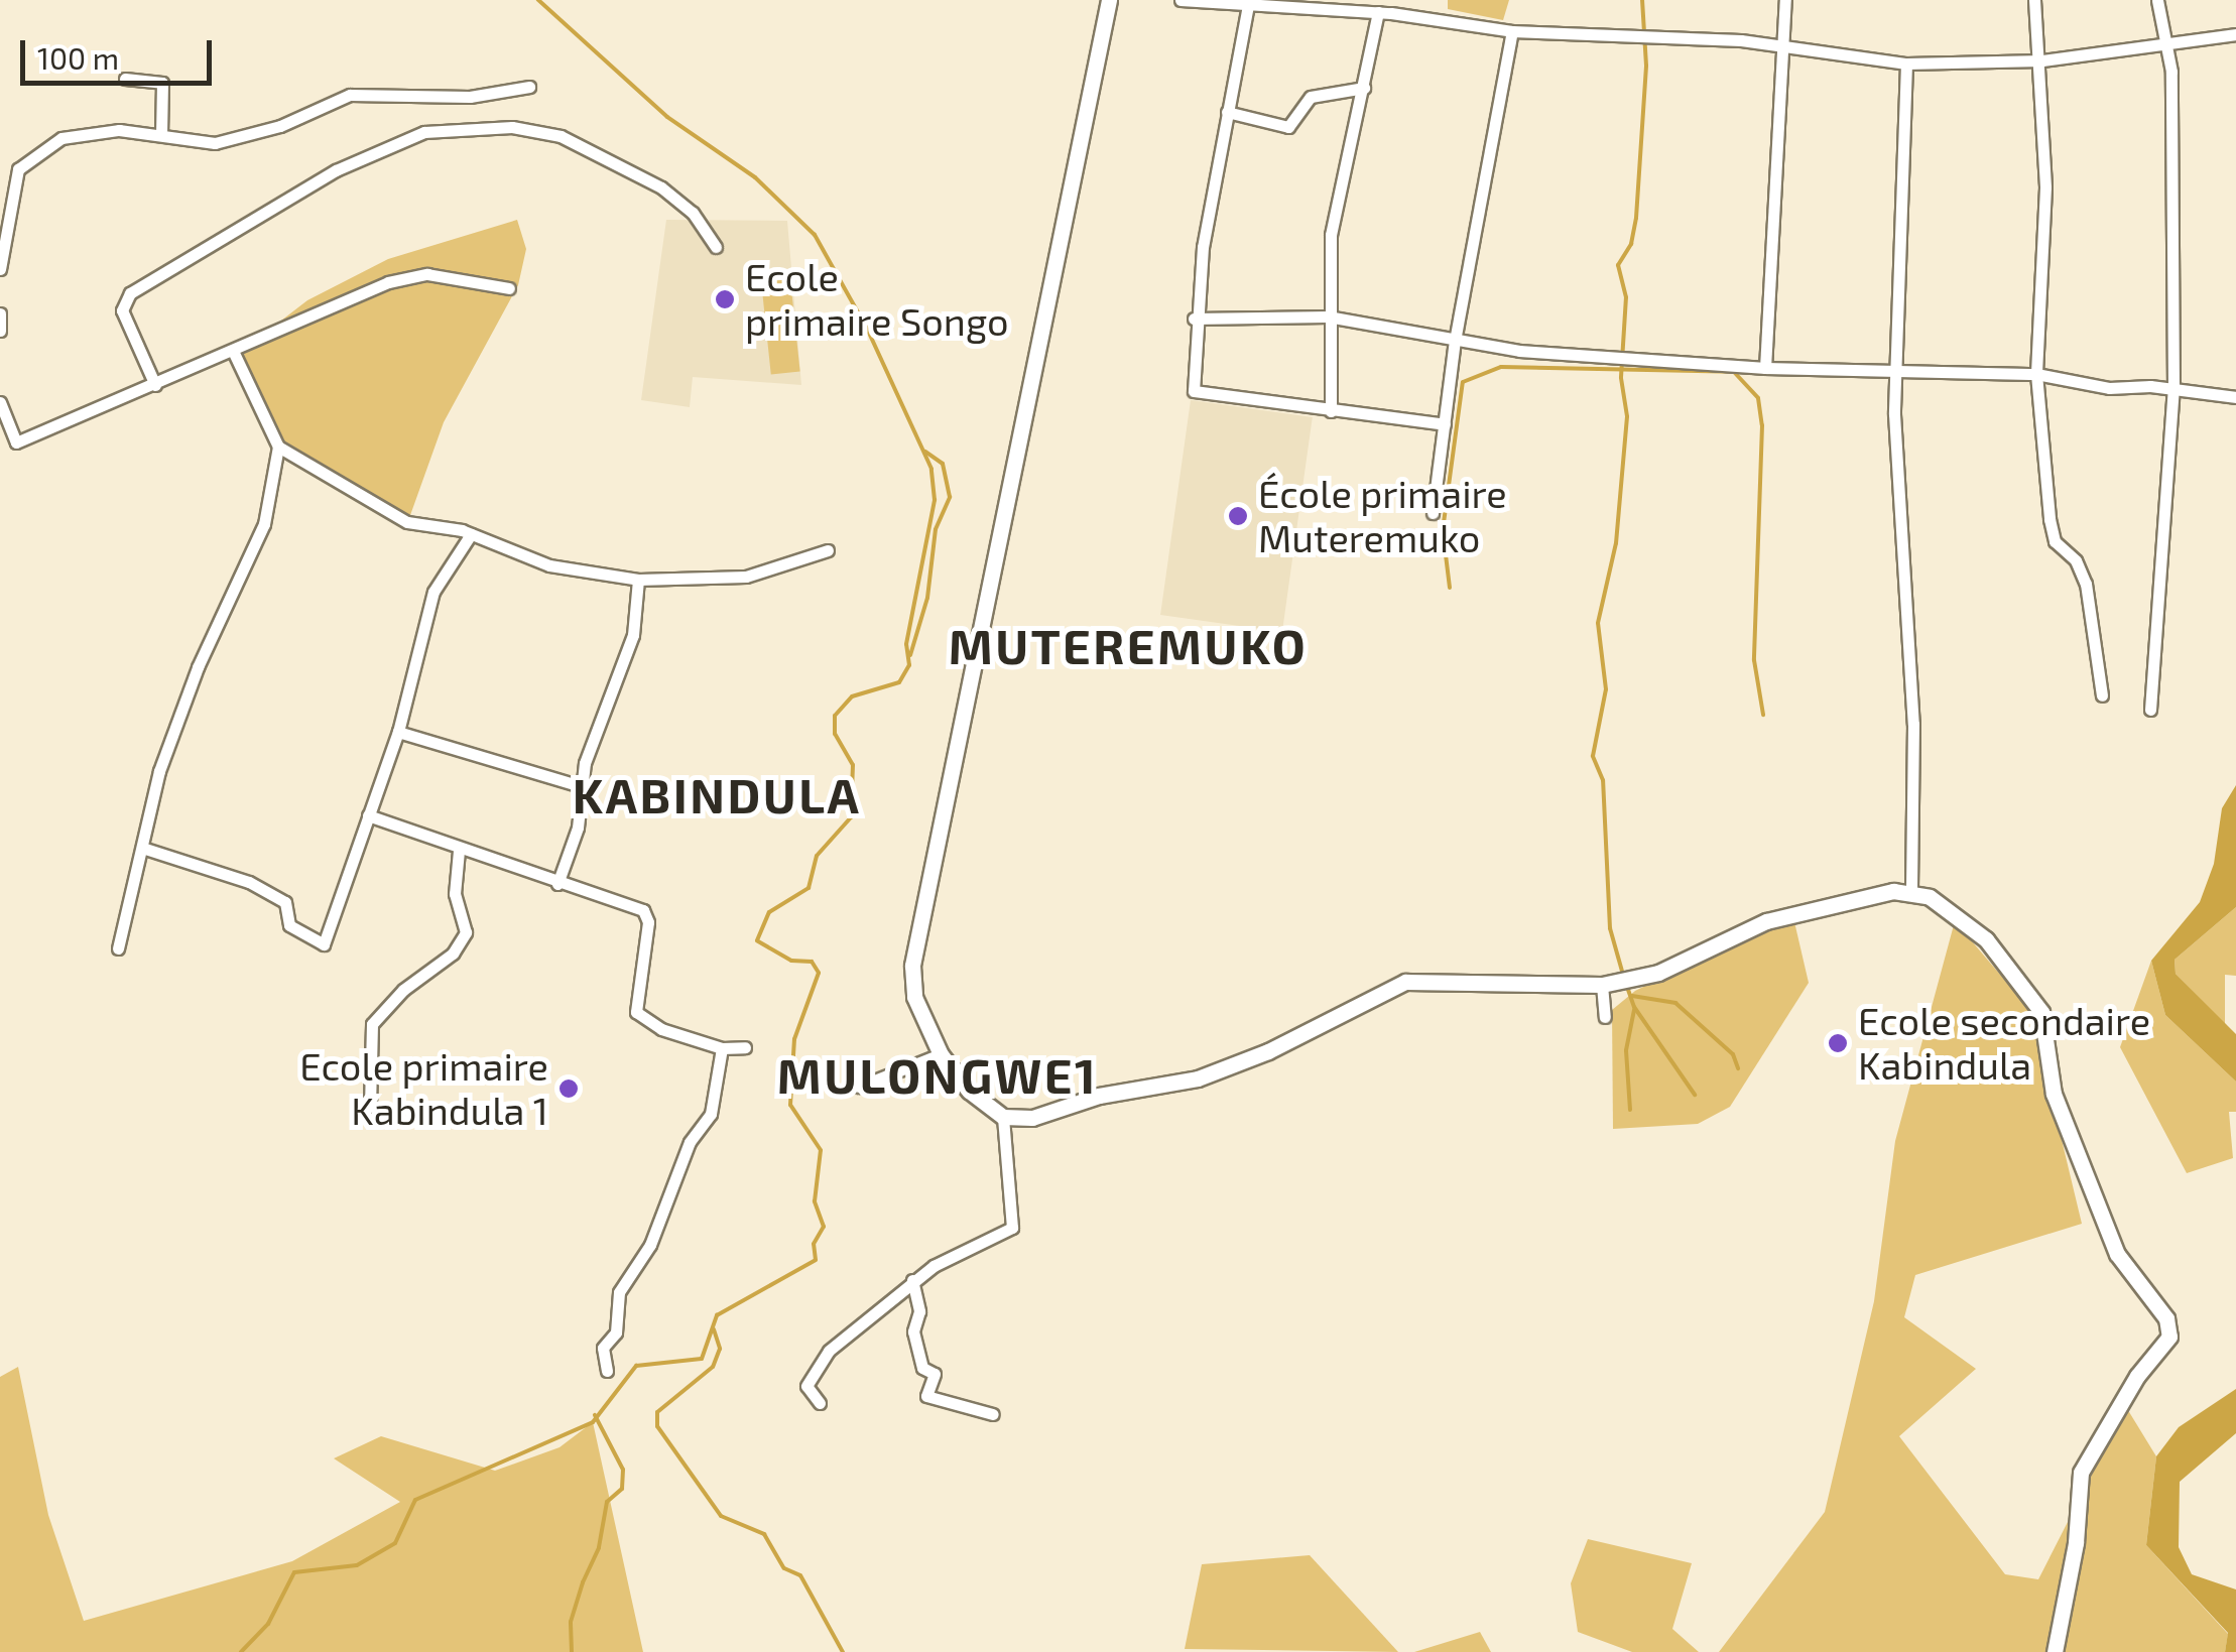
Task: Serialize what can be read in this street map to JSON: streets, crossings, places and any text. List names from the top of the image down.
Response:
{
  "districts": ["MUTEREMUKO", "KABINDULA", "MULONGWE1"],
  "places": [
    "Ecole primaire Songo",
    "École primaire Muteremuko",
    "Ecole secondaire Kabindula",
    "Ecole primaire Kabindula 1"
  ],
  "scale_bar": "100 m"
}
